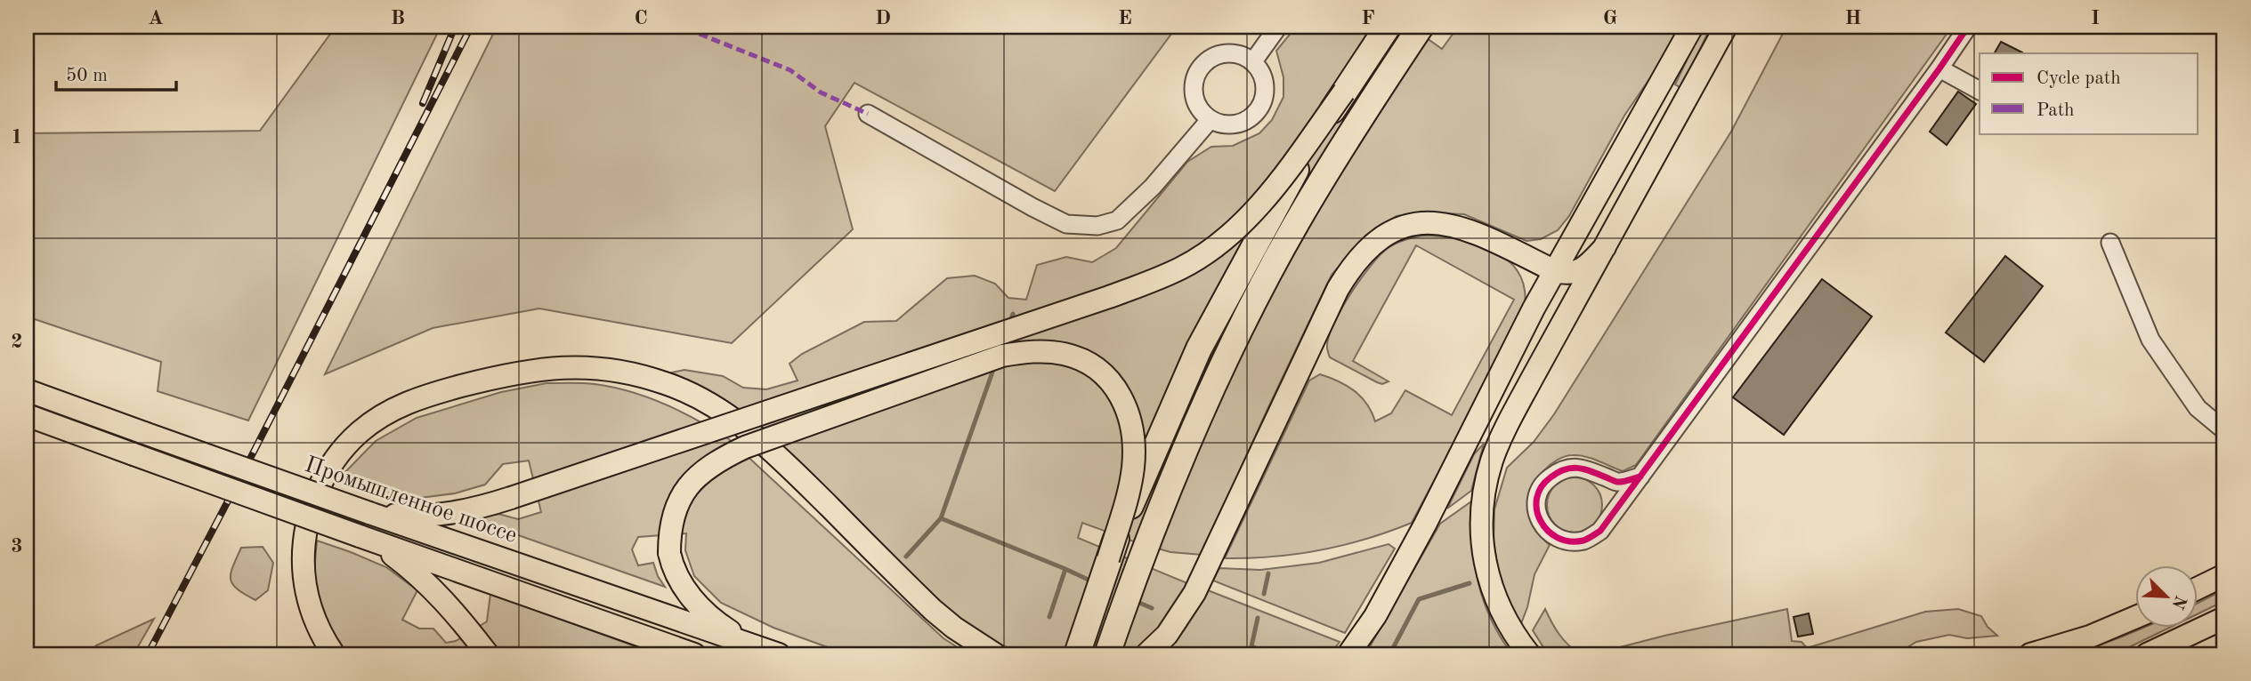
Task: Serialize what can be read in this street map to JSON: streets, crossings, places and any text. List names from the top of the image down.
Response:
{
  "streets": {
    "main road": ["Промышленное шоссе"]
  },
  "legend": ["Cycle path", "Path"],
  "scale_bar": "50 m",
  "north": "bottom right",
  "grid": {
    "columns": [
      "A",
      "B",
      "C",
      "D",
      "E",
      "F",
      "G",
      "H",
      "I"
    ],
    "rows": ["1", "2", "3"]
  }
}
